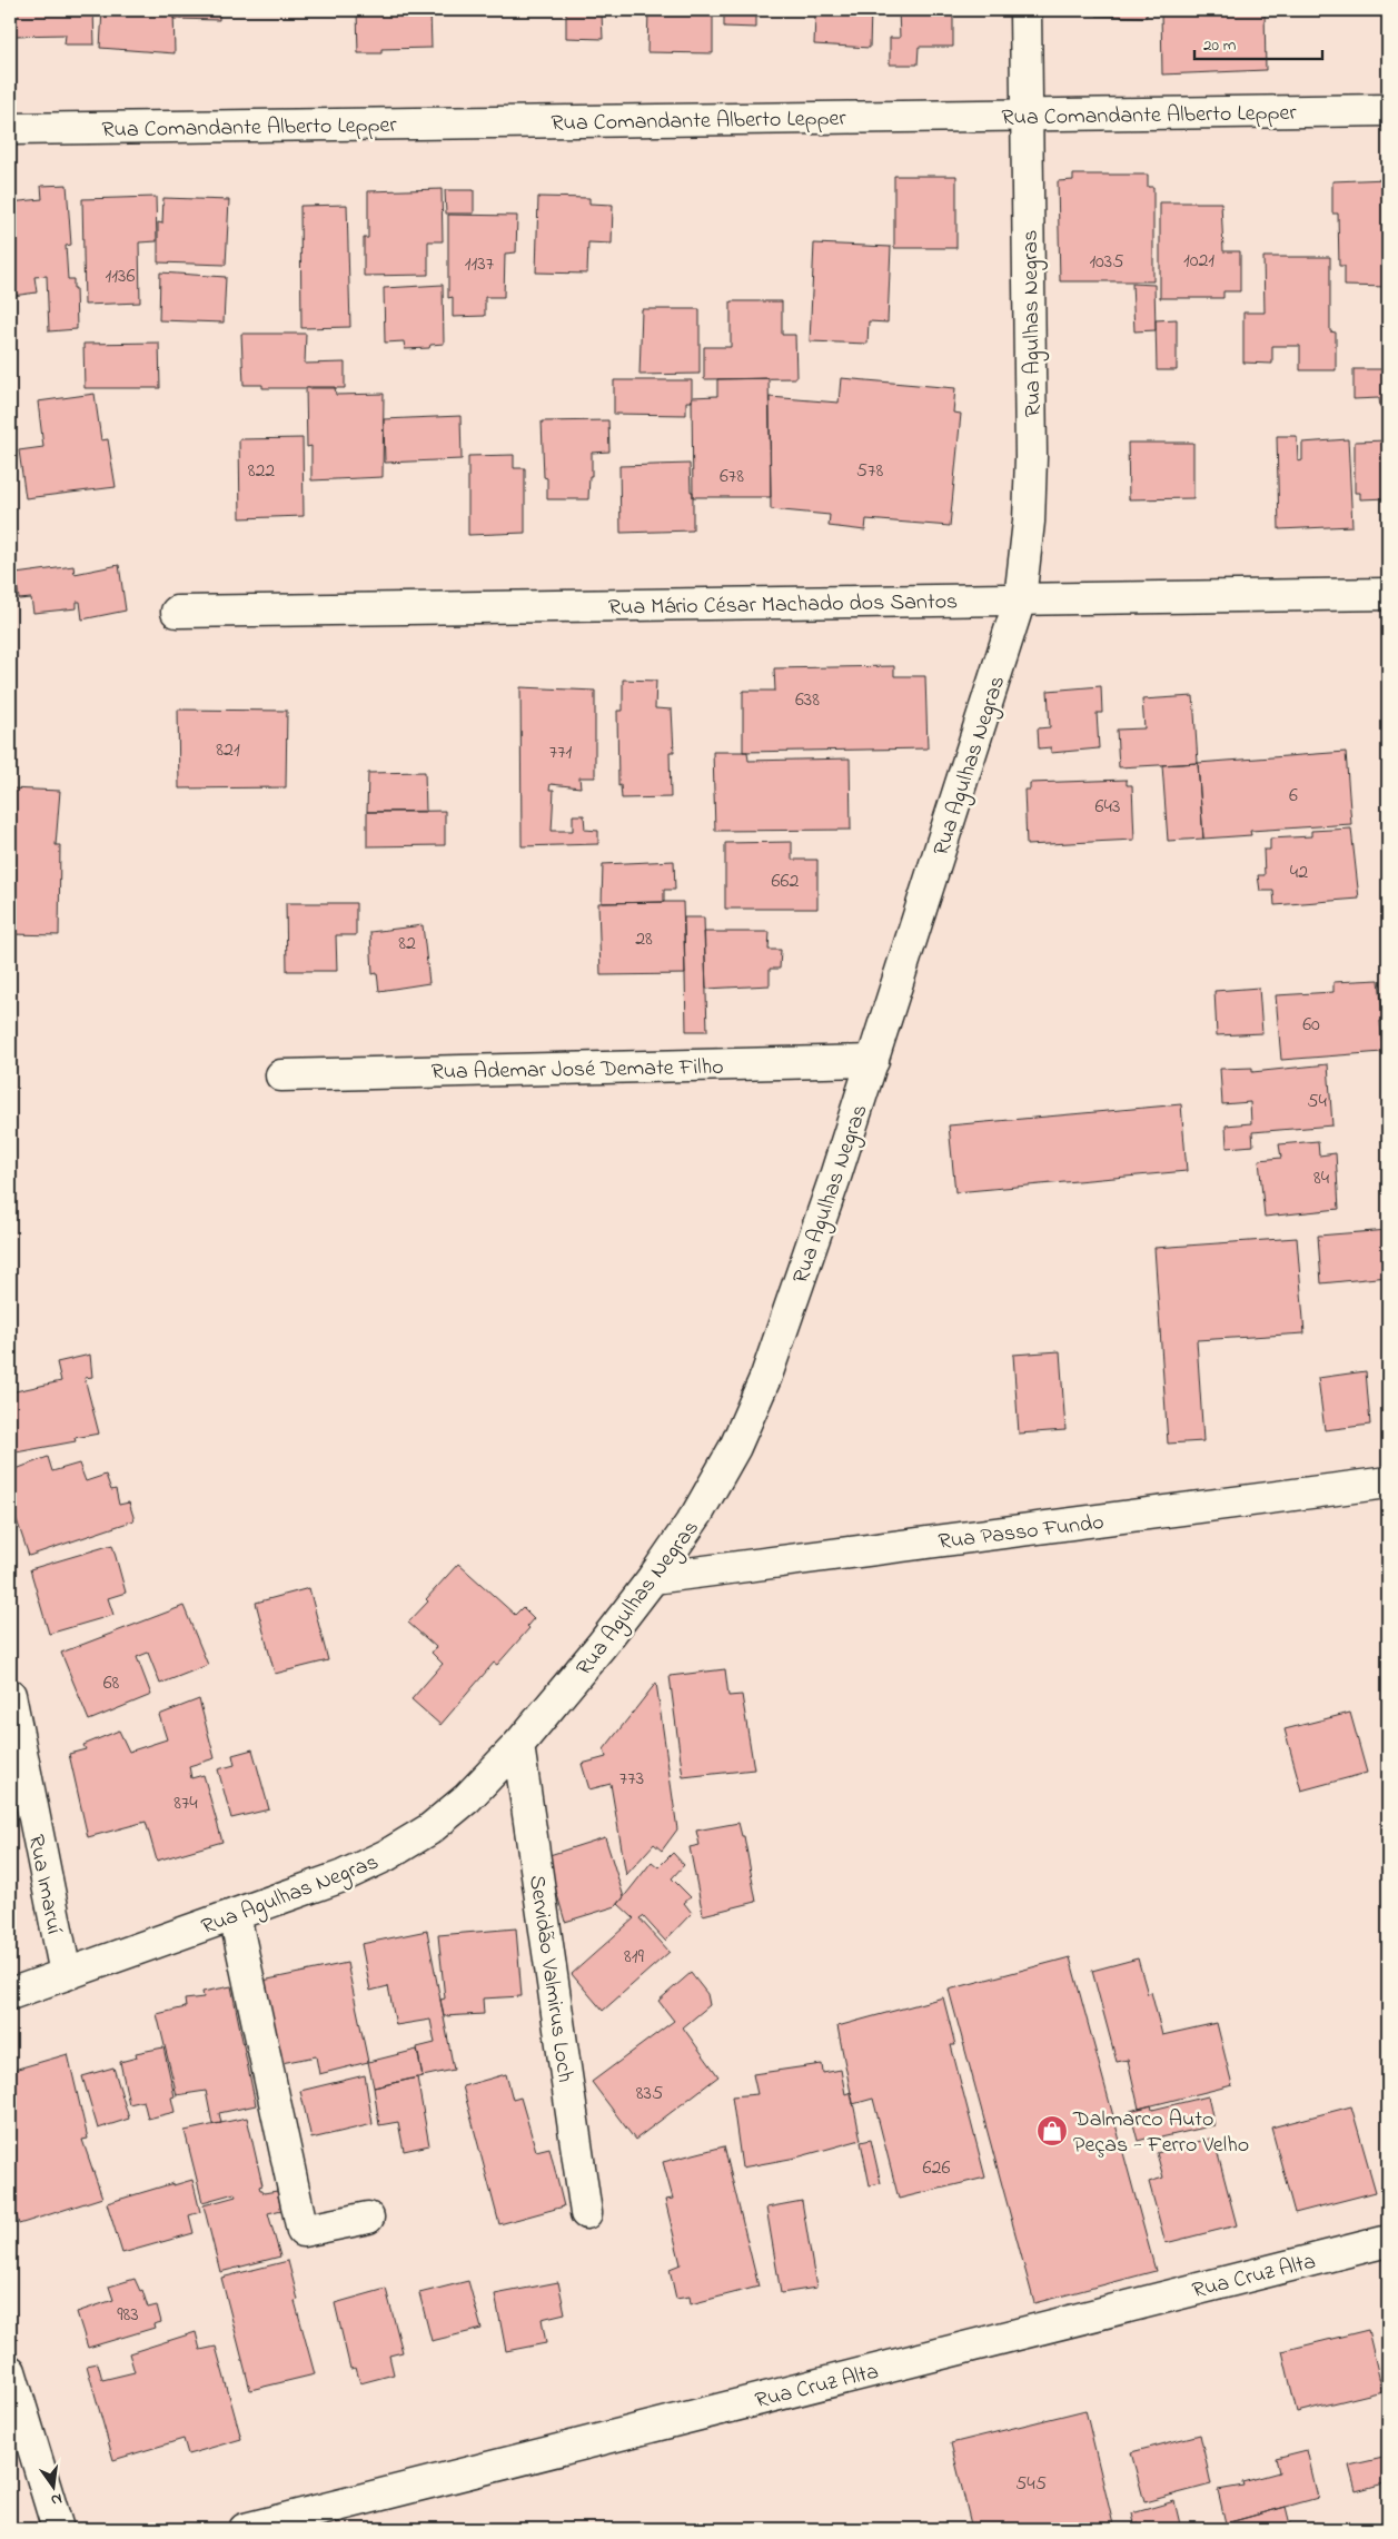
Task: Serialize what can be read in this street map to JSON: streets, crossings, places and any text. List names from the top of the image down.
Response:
{
  "streets": {
    "street": [
      "Rua Comandante Alberto Lepper",
      "Rua Agulhas Negras",
      "Rua Mário César Machado dos Santos",
      "Rua Ademar José Demate Filho",
      "Rua Passo Fundo",
      "Rua Imaruí",
      "Servidão Valmirus Loch",
      "Rua Cruz Alta"
    ]
  },
  "crossings": [
    ["Rua Comandante Alberto Lepper", "Rua Agulhas Negras"],
    ["Rua Agulhas Negras", "Rua Mário César Machado dos Santos"],
    ["Rua Agulhas Negras", "Rua Ademar José Demate Filho"],
    ["Rua Agulhas Negras", "Rua Passo Fundo"],
    ["Rua Agulhas Negras", "Rua Imaruí"],
    ["Rua Agulhas Negras", "Servidão Valmirus Loch"]
  ],
  "places": {
    "shop": ["Dalmarco Auto Peças - Ferro Velho"]
  },
  "house_numbers": [
    "1021",
    "1035",
    "1137",
    "1136",
    "822",
    "578",
    "678",
    "638",
    "821",
    "771",
    "6",
    "643",
    "42",
    "662",
    "28",
    "82",
    "60",
    "54",
    "84",
    "68",
    "773",
    "874",
    "819",
    "835",
    "626",
    "983",
    "545"
  ],
  "scale_bar": "20 m",
  "north": "bottom"
}
